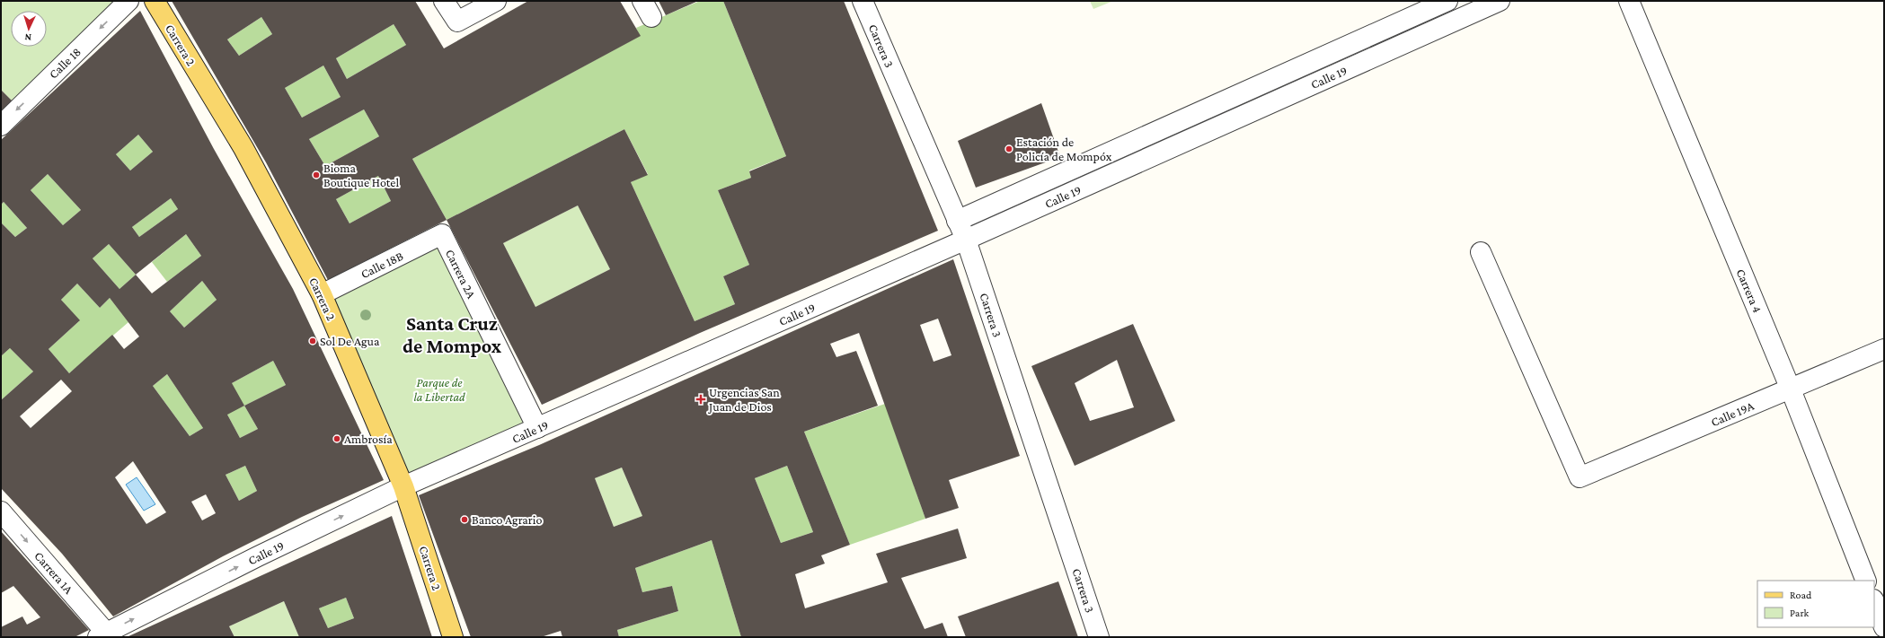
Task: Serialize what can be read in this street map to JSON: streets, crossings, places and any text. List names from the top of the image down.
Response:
{
  "streets": {
    "main road": ["Carrera 2"],
    "street": [
      "Carrera 3",
      "Calle 18",
      "Calle 19",
      "Calle 18B",
      "Carrera 2A",
      "Carrera 4",
      "Calle 19A",
      "Carrera 1A"
    ]
  },
  "crossings": [
    ["Carrera 2", "Calle 19"],
    ["Carrera 2", "Calle 18B"],
    ["Carrera 3", "Calle 19"],
    ["Calle 19", "Carrera 2A"],
    ["Calle 19", "Carrera 1A"],
    ["Calle 18B", "Carrera 2A"],
    ["Carrera 4", "Calle 19A"]
  ],
  "one_way": ["Calle 18", "Carrera 1A"],
  "districts": ["Santa Cruz de Mompox"],
  "parks": ["Parque de la Libertad"],
  "places": {
    "other": [
      "Estación de Policía de Mompóx",
      "Bioma Boutique Hotel",
      "Sol De Agua",
      "Ambrosía",
      "Banco Agrario"
    ],
    "health": ["Urgencias San Juan de Dios"]
  },
  "legend": ["Road", "Park"],
  "north": "bottom"
}
